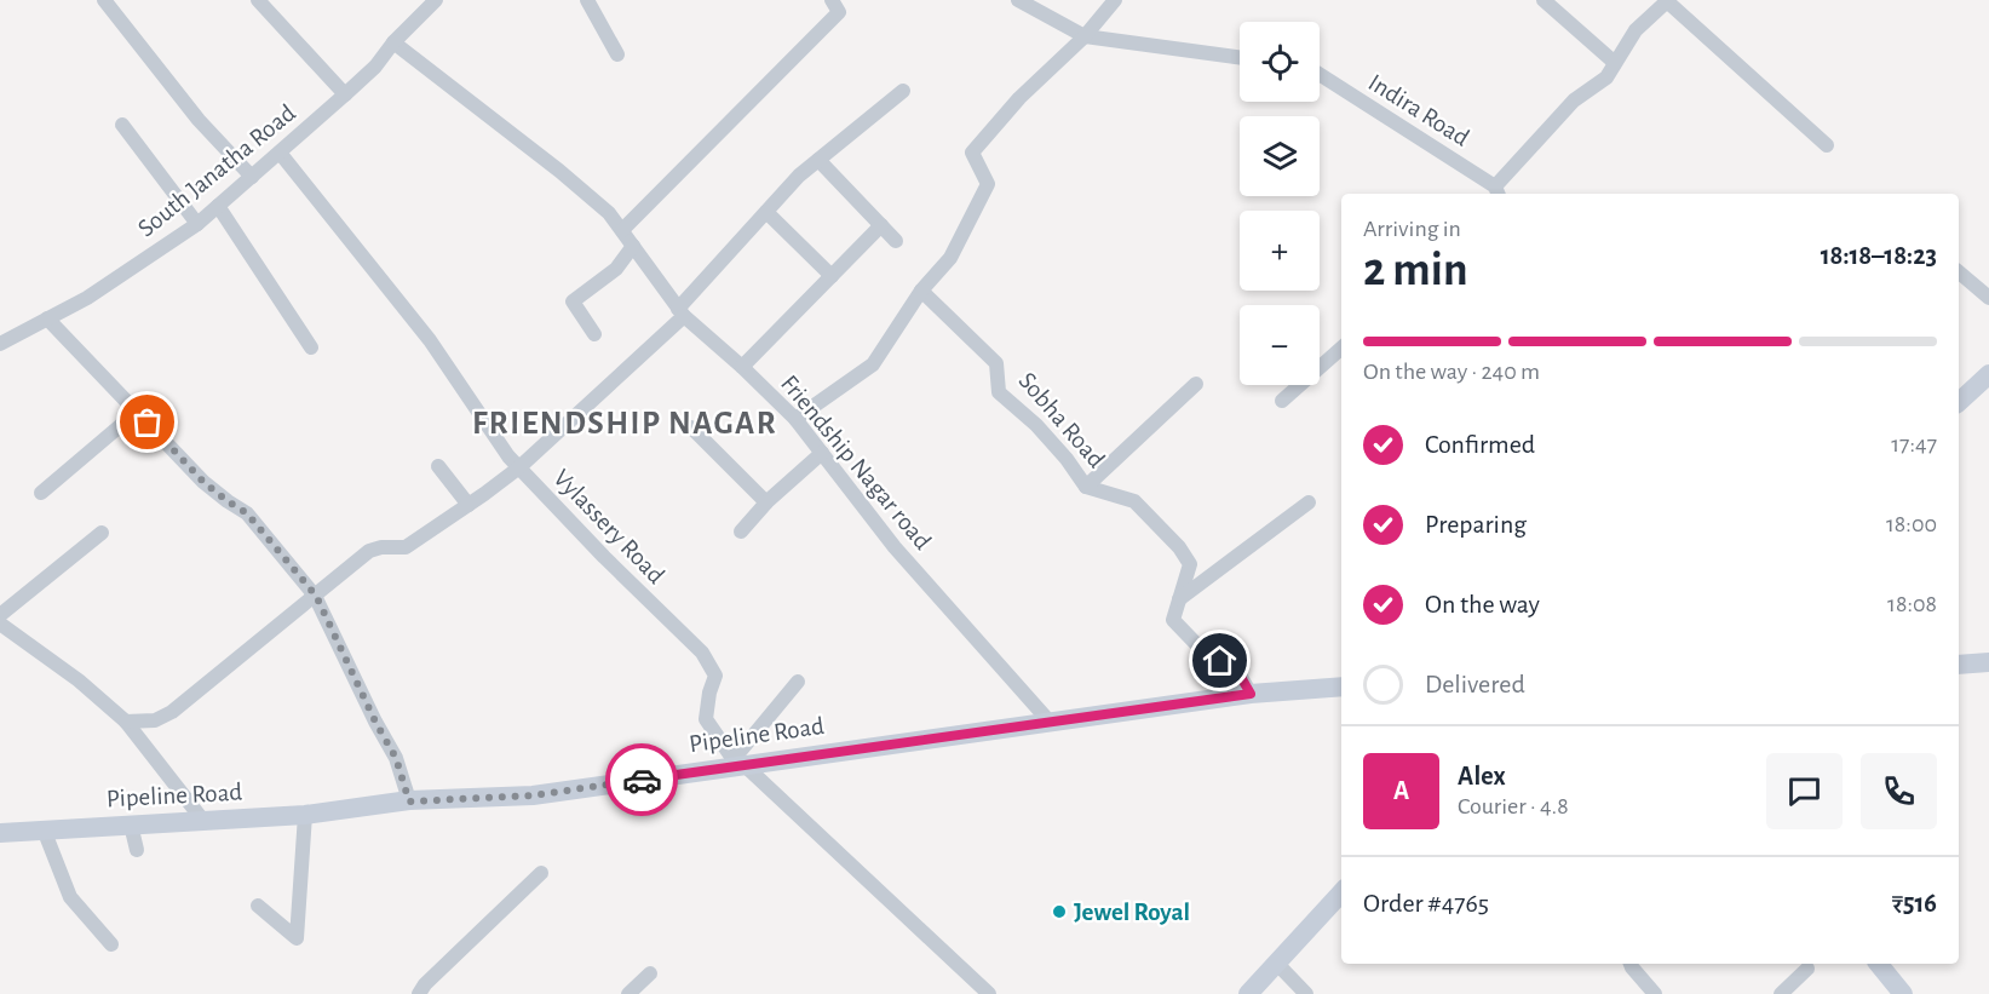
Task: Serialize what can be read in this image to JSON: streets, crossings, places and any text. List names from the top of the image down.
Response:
{
  "streets": {
    "street": [
      "Indira Road",
      "South Janatha Road",
      "Sobha Road",
      "Friendship Nagar road",
      "Vylassery Road",
      "Pipeline Road"
    ]
  },
  "crossings": [
    ["South Janatha Road", "Friendship Nagar road"],
    ["South Janatha Road", "Vylassery Road"],
    ["Sobha Road", "Pipeline Road"],
    ["Friendship Nagar road", "Pipeline Road"],
    ["Vylassery Road", "Pipeline Road"]
  ],
  "districts": ["FRIENDSHIP NAGAR"],
  "places": ["Jewel Royal"],
  "page": {
    "map_buttons": ["+", "−"],
    "heading": ["2 min", "Arriving in", "18:18–18:23"],
    "panel": [
      "Alex",
      "Courier · 4.8",
      "Order #4765",
      "₹516"
    ],
    "bar": "On the way · 240 m",
    "list": [
      ["Confirmed", "17:47"],
      ["Preparing", "18:00"],
      ["On the way", "18:08"],
      "Delivered"
    ],
    "round": "A"
  }
}
